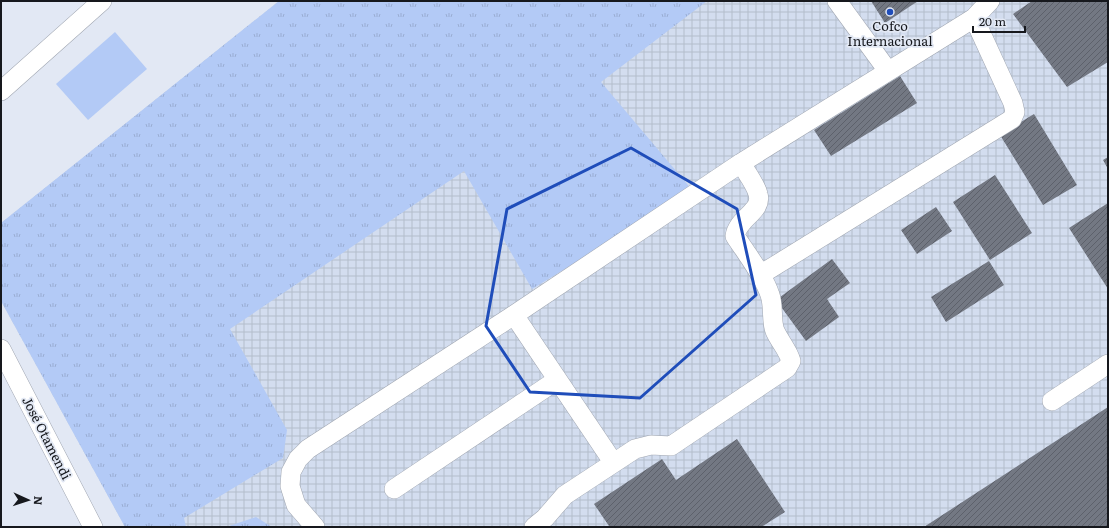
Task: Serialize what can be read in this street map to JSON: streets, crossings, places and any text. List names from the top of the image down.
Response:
{
  "streets": {
    "street": ["José Otamendi"]
  },
  "places": ["Cofco Internacional"],
  "scale_bar": "20 m",
  "north": "right"
}
